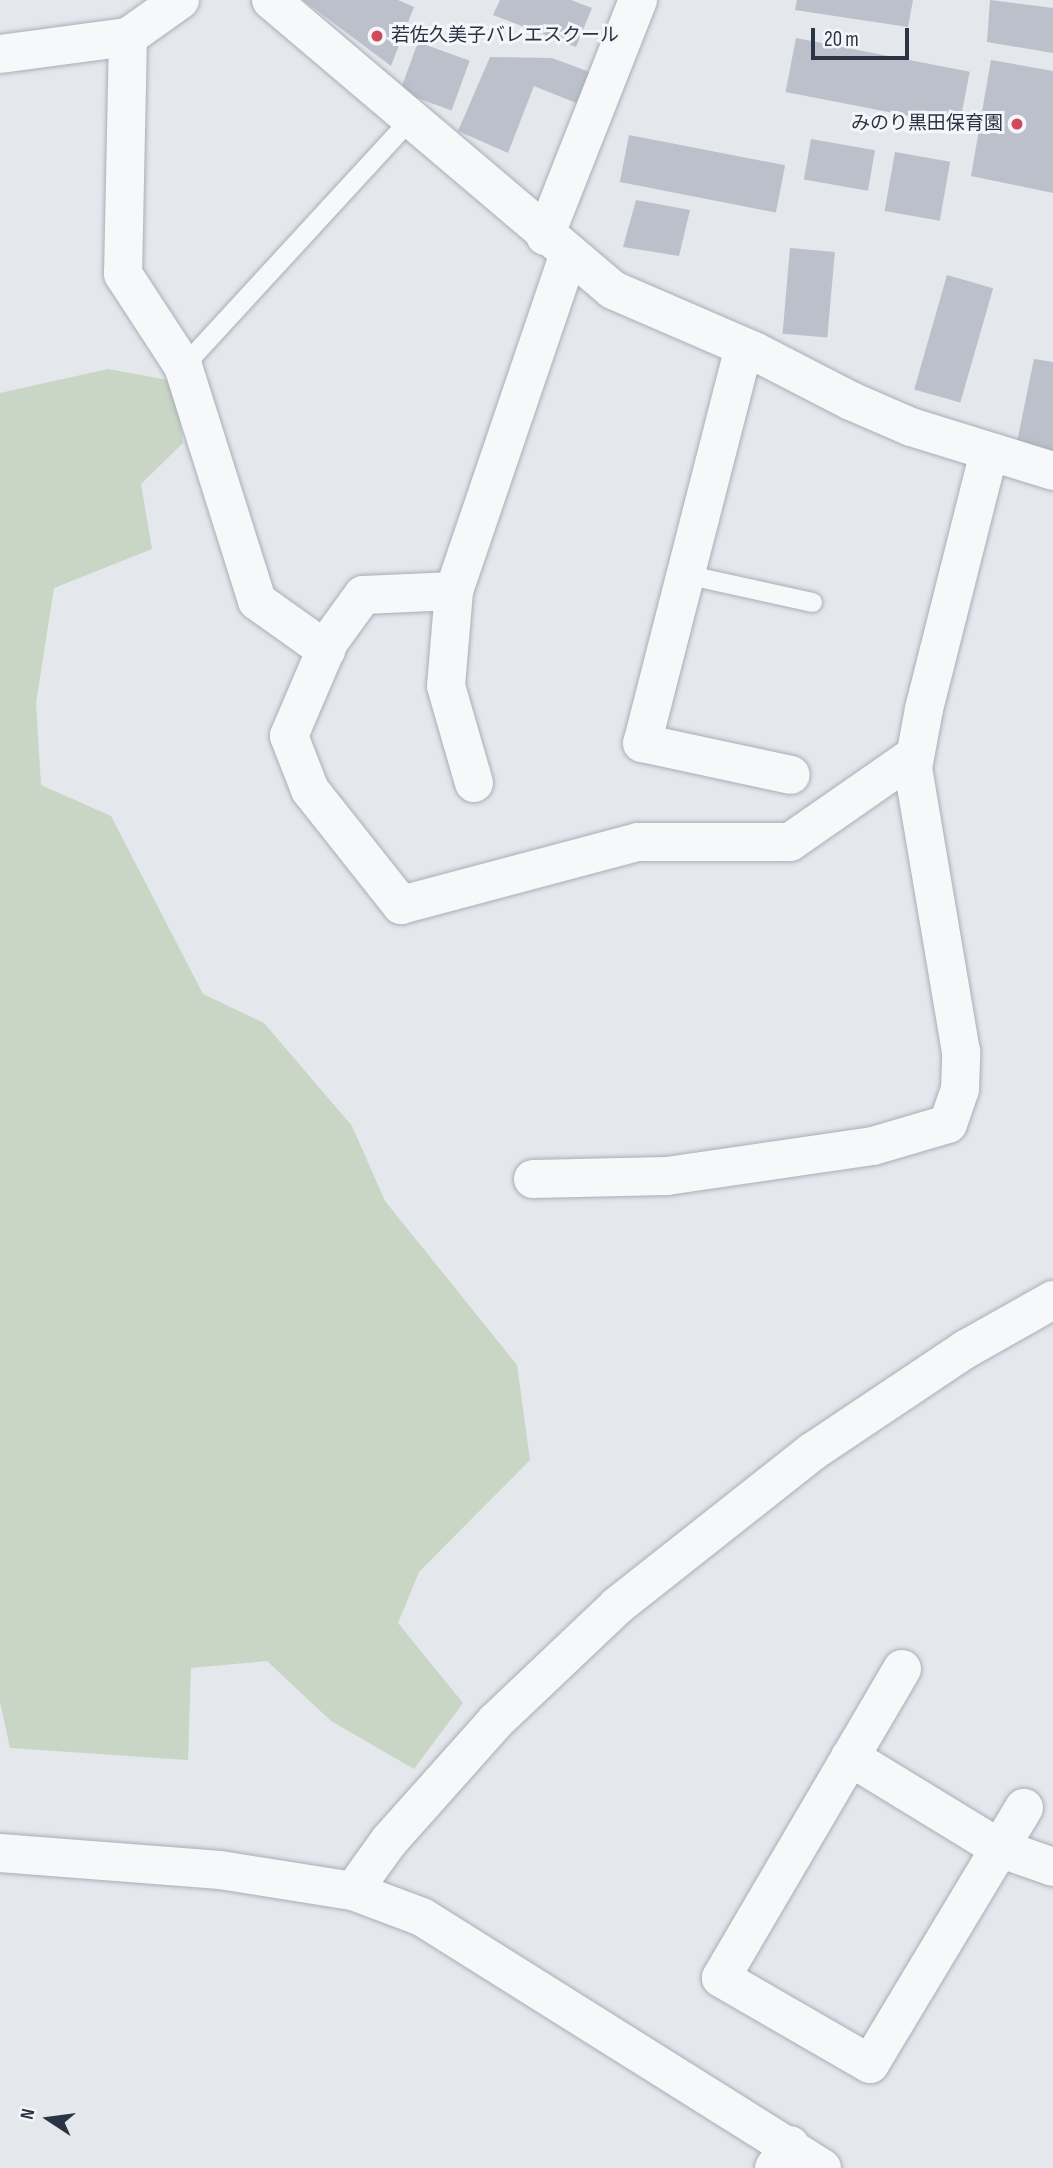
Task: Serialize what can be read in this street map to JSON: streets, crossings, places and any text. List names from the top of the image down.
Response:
{
  "places": ["若佐久美子バレエスクール", "みのり黒田保育園"],
  "scale_bar": "20 m",
  "north": "left"
}
